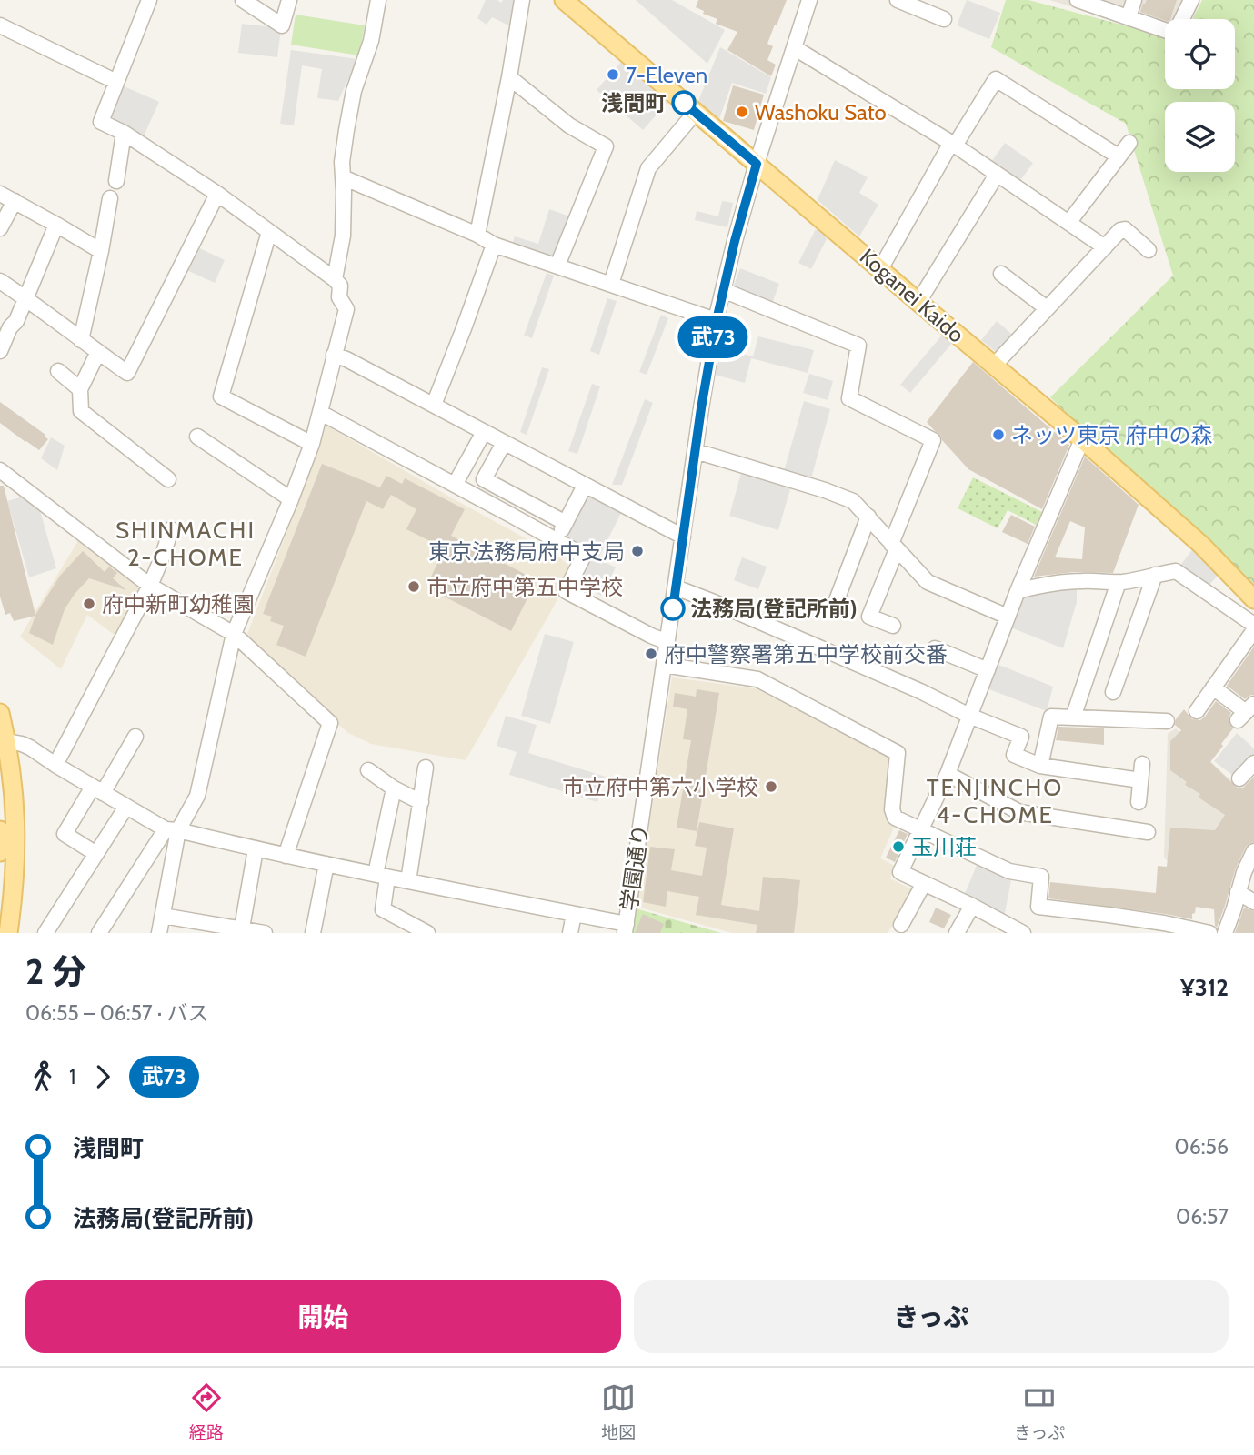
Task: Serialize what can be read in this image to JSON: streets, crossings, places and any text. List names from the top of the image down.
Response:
{
  "streets": {
    "main road": ["Koganei Kaido"],
    "street": ["学園通り"]
  },
  "crossings": [
    ["Koganei Kaido", "学園通り"]
  ],
  "districts": ["SHINMACHI 2-CHOME", "TENJINCHO 4-CHOME"],
  "places": [
    "7-Eleven",
    "浅間町",
    "Washoku Sato",
    "ネッツ東京 府中の森",
    "東京法務局府中支局",
    "市立府中第五中学校",
    "府中新町幼稚園",
    "法務局(登記所前)",
    "府中警察署第五中学校前交番",
    "市立府中第六小学校",
    "玉川荘"
  ],
  "lines": ["bus line 武73"],
  "page": {
    "on_map": "武73",
    "heading": ["2 分", "06:55 – 06:57 · バス", "¥312"],
    "legs": ["1", "武73"],
    "list": [
      {
        "name": "浅間町",
        "value": "06:56"
      },
      {
        "name": "法務局(登記所前)",
        "value": "06:57"
      }
    ],
    "buttons": ["開始", "きっぷ"],
    "tabs": ["経路", "地図", "きっぷ"]
  }
}
